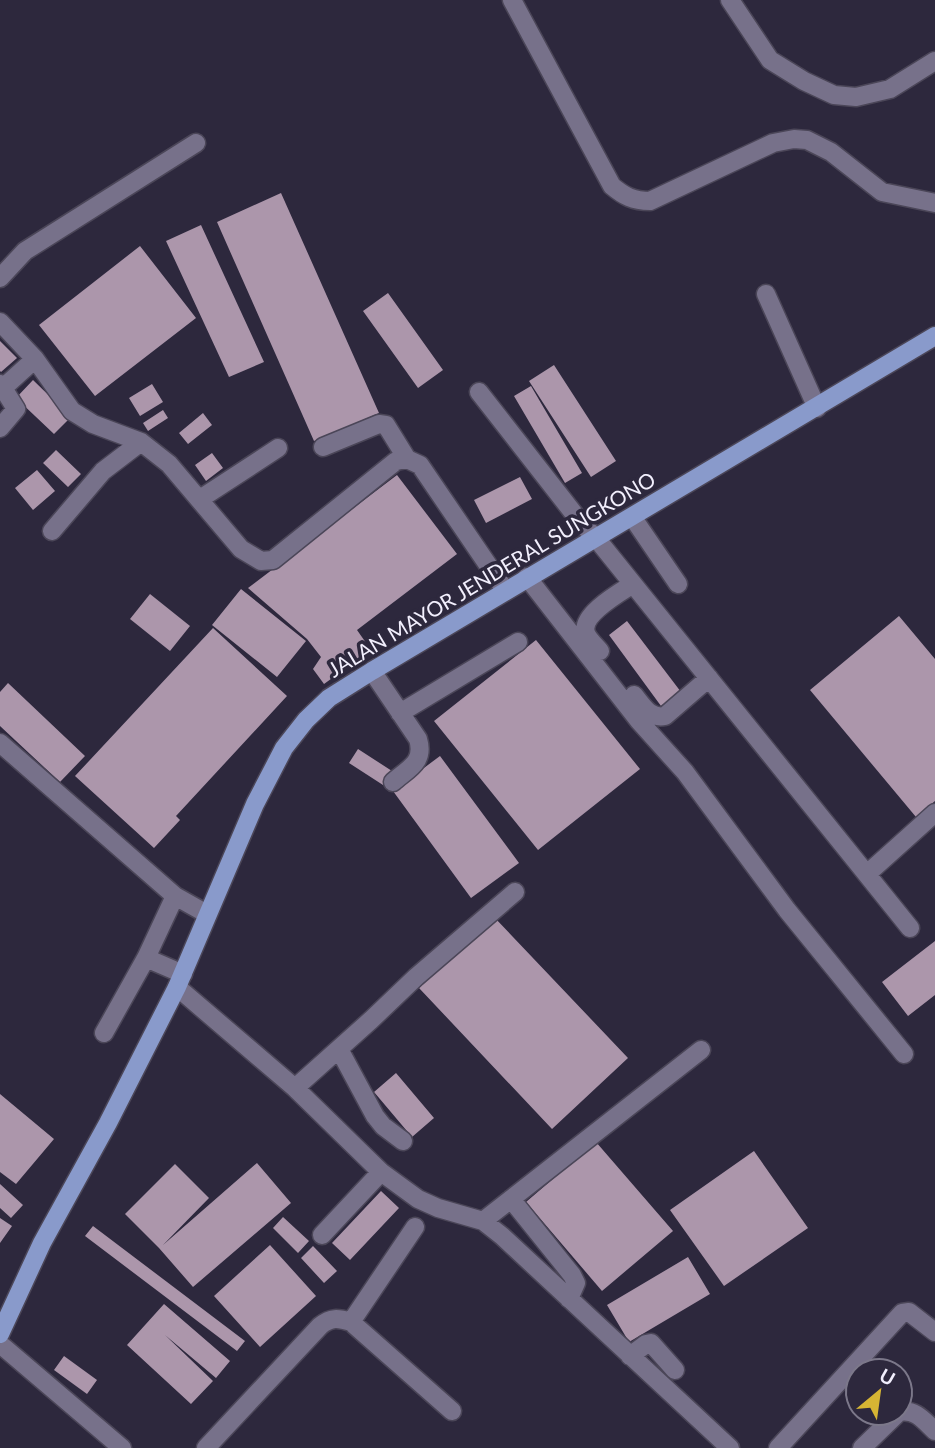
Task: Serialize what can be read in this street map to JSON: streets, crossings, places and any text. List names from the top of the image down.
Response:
{
  "streets": {
    "main road": ["JALAN MAYOR JENDERAL SUNGKONO"]
  },
  "north": "top right"
}
